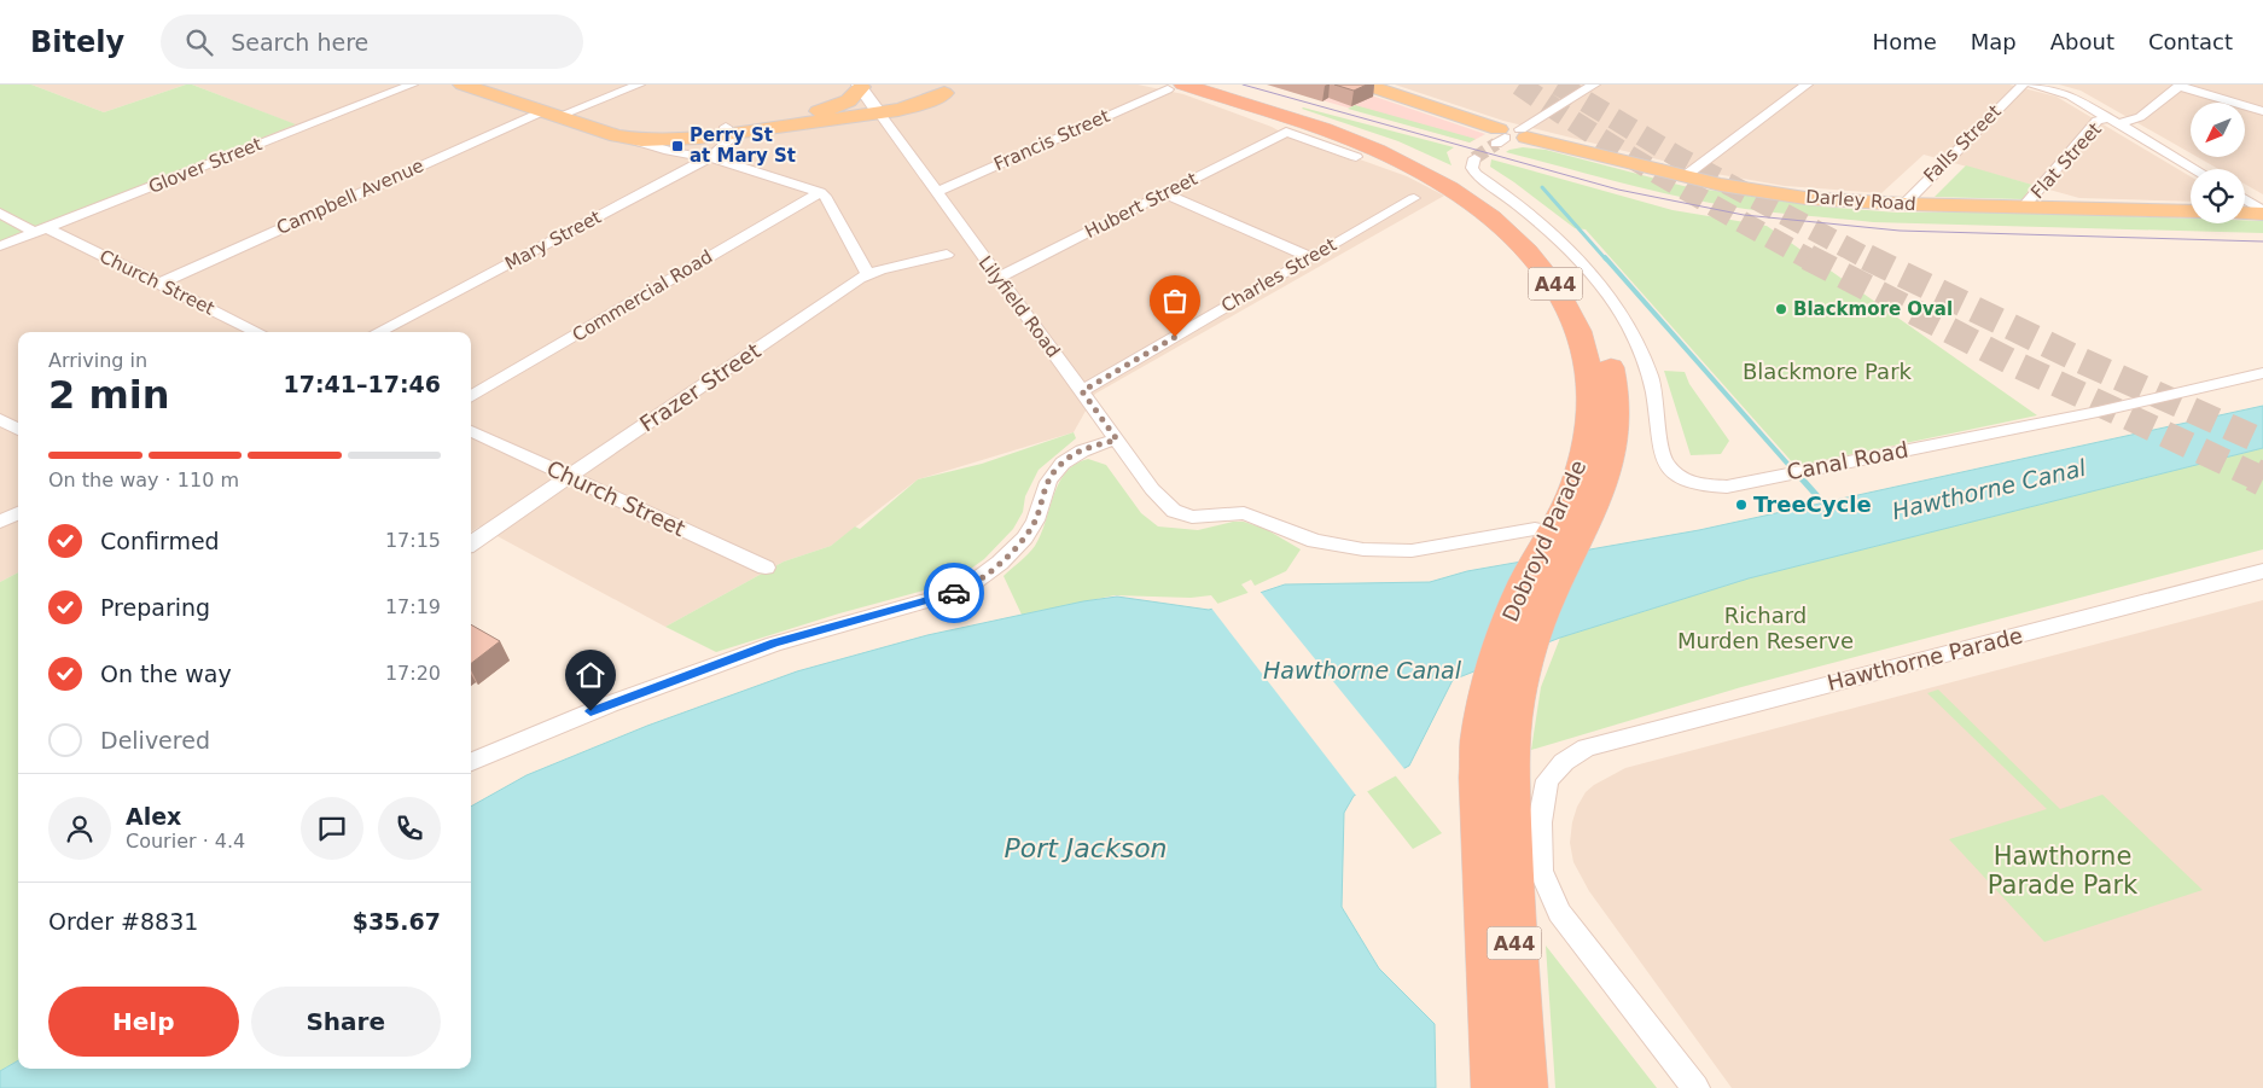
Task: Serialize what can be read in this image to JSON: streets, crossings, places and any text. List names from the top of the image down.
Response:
{
  "streets": {
    "highway": ["A44", "Dobroyd Parade"],
    "main road": ["Darley Road"],
    "street": [
      "Francis Street",
      "Falls Street",
      "Flat Street",
      "Glover Street",
      "Campbell Avenue",
      "Hubert Street",
      "Mary Street",
      "Charles Street",
      "Church Street",
      "Commercial Road",
      "Lilyfield Road",
      "Frazer Street",
      "Canal Road",
      "Hawthorne Parade"
    ]
  },
  "crossings": [
    ["Francis Street", "Lilyfield Road"],
    ["Francis Street", "Dobroyd Parade"],
    ["Falls Street", "Darley Road"],
    ["Flat Street", "Darley Road"],
    ["Glover Street", "Church Street"],
    ["Campbell Avenue", "Church Street"],
    ["Hubert Street", "Lilyfield Road"],
    ["Charles Street", "Lilyfield Road"],
    ["Church Street", "Frazer Street"],
    ["Lilyfield Road", "Dobroyd Parade"]
  ],
  "water": ["Hawthorne Canal", "Port Jackson"],
  "parks": ["Blackmore Park", "Richard Murden Reserve", "Hawthorne Parade Park"],
  "places": {
    "transit": ["Perry St at Mary St"],
    "other": ["Blackmore Oval", "TreeCycle"]
  },
  "north": "bottom left",
  "page": {
    "header": "Bitely",
    "search": "Search here",
    "nav": [
      "Home",
      "Map",
      "About",
      "Contact"
    ],
    "heading": ["2 min", "Arriving in", "17:41–17:46"],
    "panel": [
      "Alex",
      "Courier · 4.4",
      "Order #8831",
      "$35.67"
    ],
    "bar": "On the way · 110 m",
    "list": [
      ["Confirmed", "17:15"],
      ["Preparing", "17:19"],
      ["On the way", "17:20"],
      "Delivered"
    ],
    "buttons": ["Help", "Share"]
  }
}
